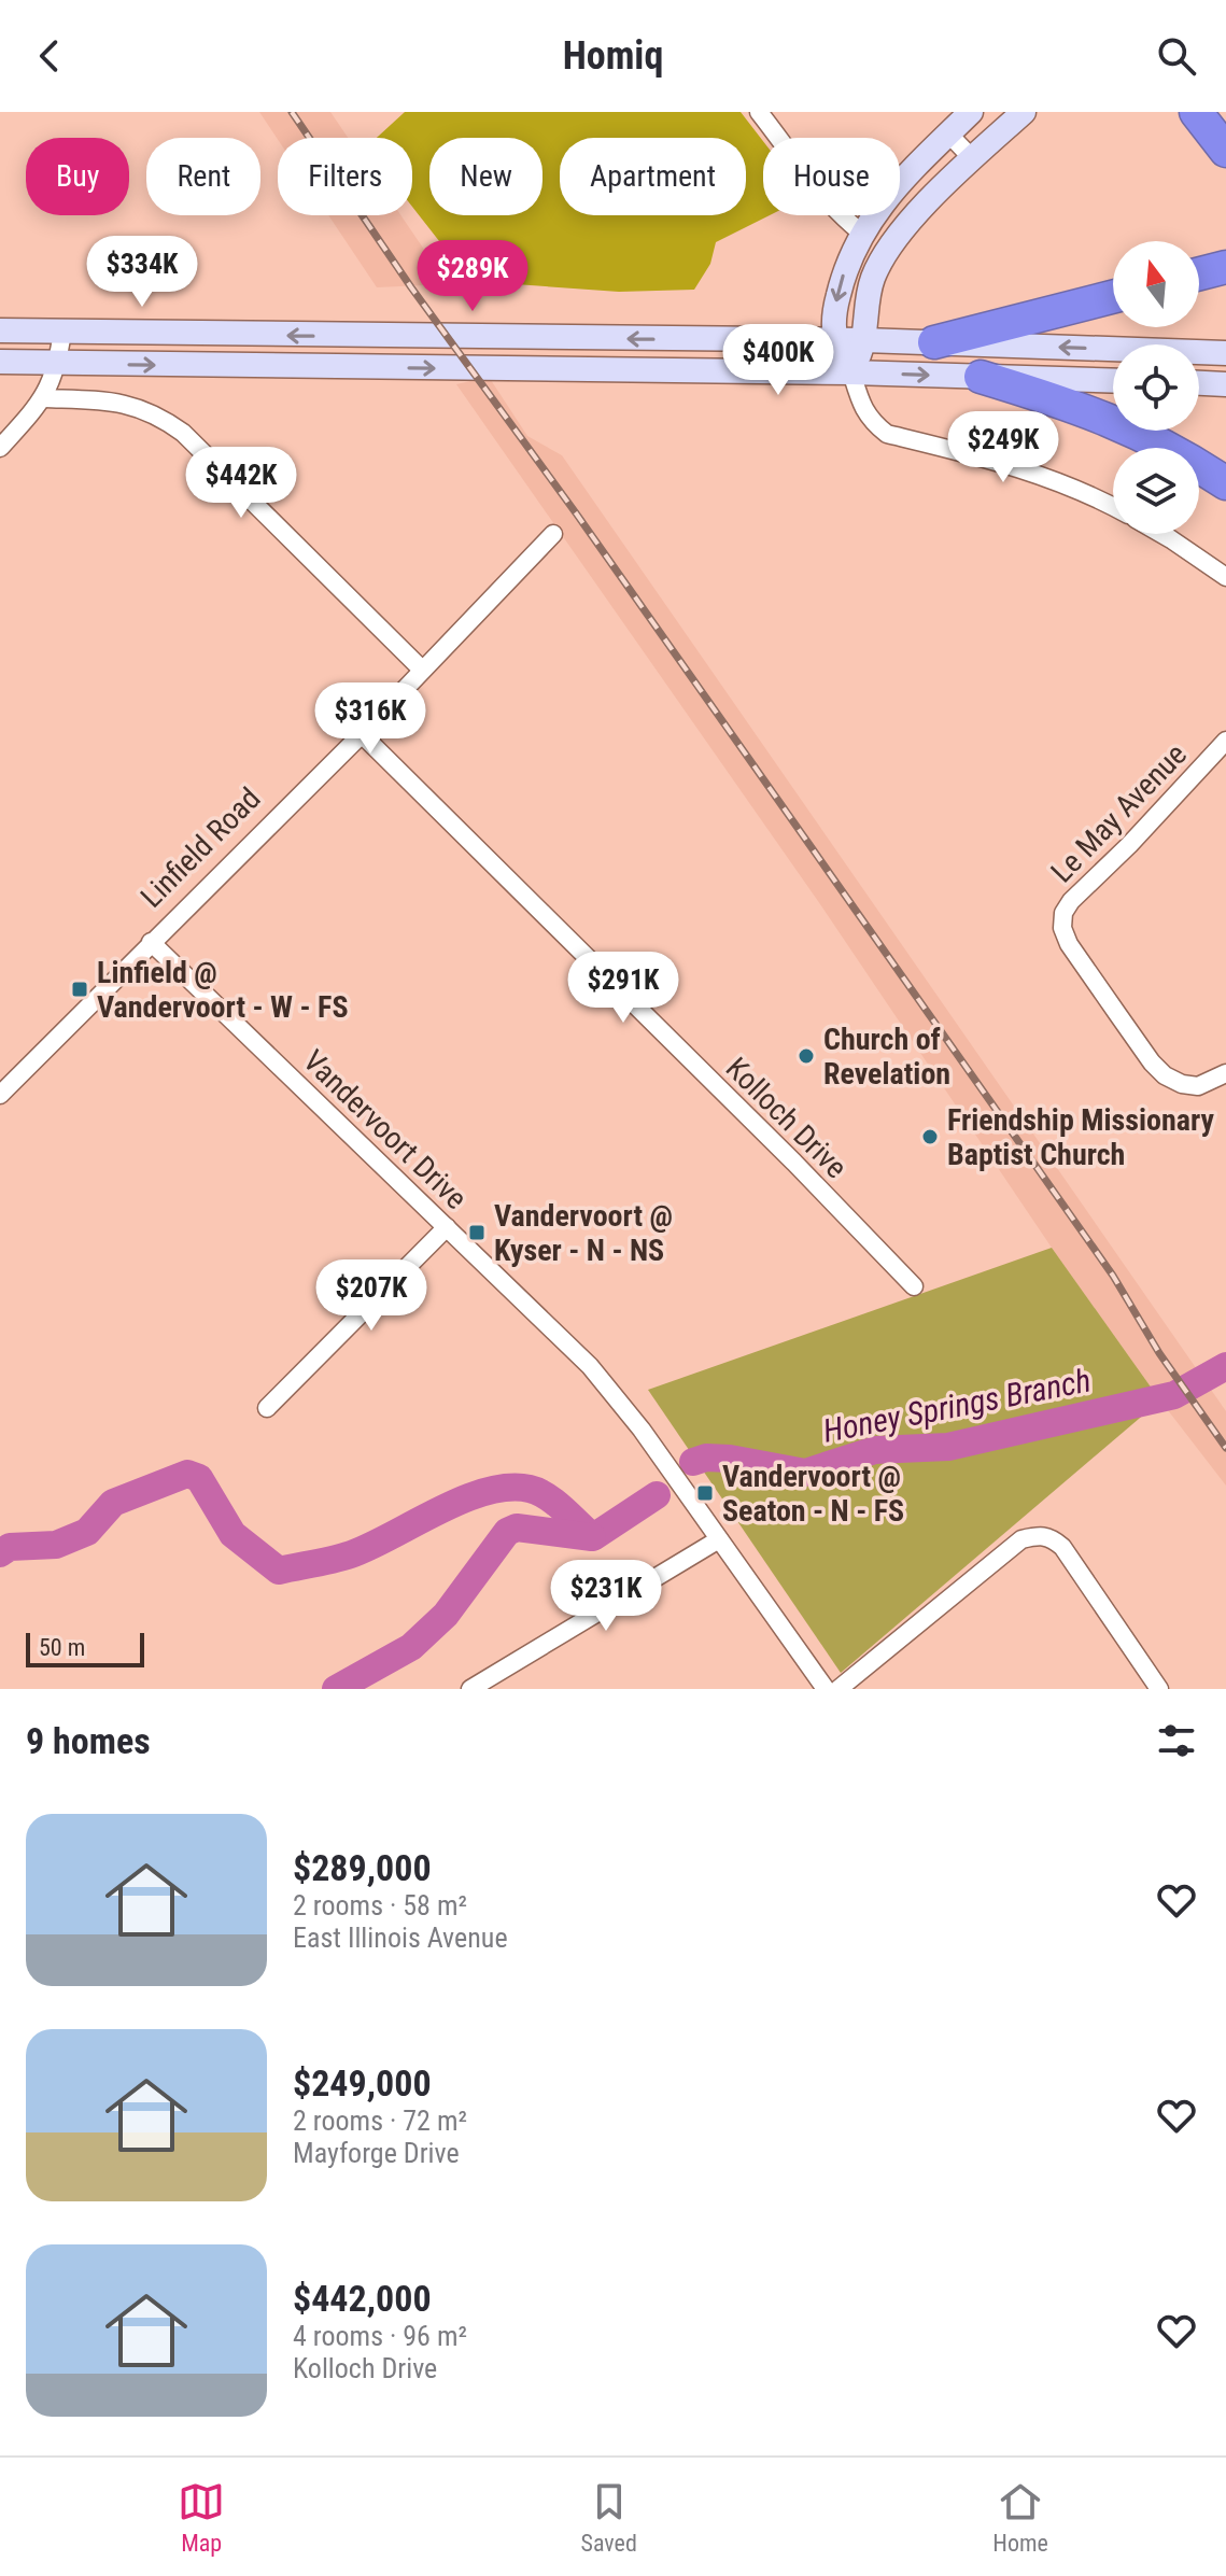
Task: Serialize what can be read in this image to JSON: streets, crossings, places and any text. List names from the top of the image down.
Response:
{
  "streets": {
    "street": [
      "Le May Avenue",
      "Linfield Road",
      "Kolloch Drive",
      "Vandervoort Drive"
    ]
  },
  "crossings": [
    ["Linfield Road", "Kolloch Drive"],
    ["Linfield Road", "Vandervoort Drive"]
  ],
  "water": ["Honey Springs Branch"],
  "places": {
    "transit": ["Linfield @ Vandervoort - W - FS", "Vandervoort @ Kyser - N - NS", "Vandervoort @ Seaton - N - FS"],
    "other": ["Church of Revelation", "Friendship Missionary Baptist Church"]
  },
  "scale_bar": "50 m",
  "north": "top",
  "page": {
    "header": "Homiq",
    "chip": [
      "Buy",
      "Rent",
      "Filters",
      "New",
      "Apartment",
      "House"
    ],
    "price": [
      "$334K",
      "$289K",
      "$400K",
      "$249K",
      "$442K",
      "$316K",
      "$291K",
      "$207K",
      "$231K"
    ],
    "scale": "50 m",
    "heading": "9 homes",
    "list": [
      {
        "name": "$289,000",
        "note": "2 rooms · 58 m² · East Illinois Avenue"
      },
      {
        "name": "$249,000",
        "note": "2 rooms · 72 m² · Mayforge Drive"
      },
      {
        "name": "$442,000",
        "note": "4 rooms · 96 m² · Kolloch Drive"
      }
    ],
    "tabs": ["Map", "Saved", "Home"]
  }
}
